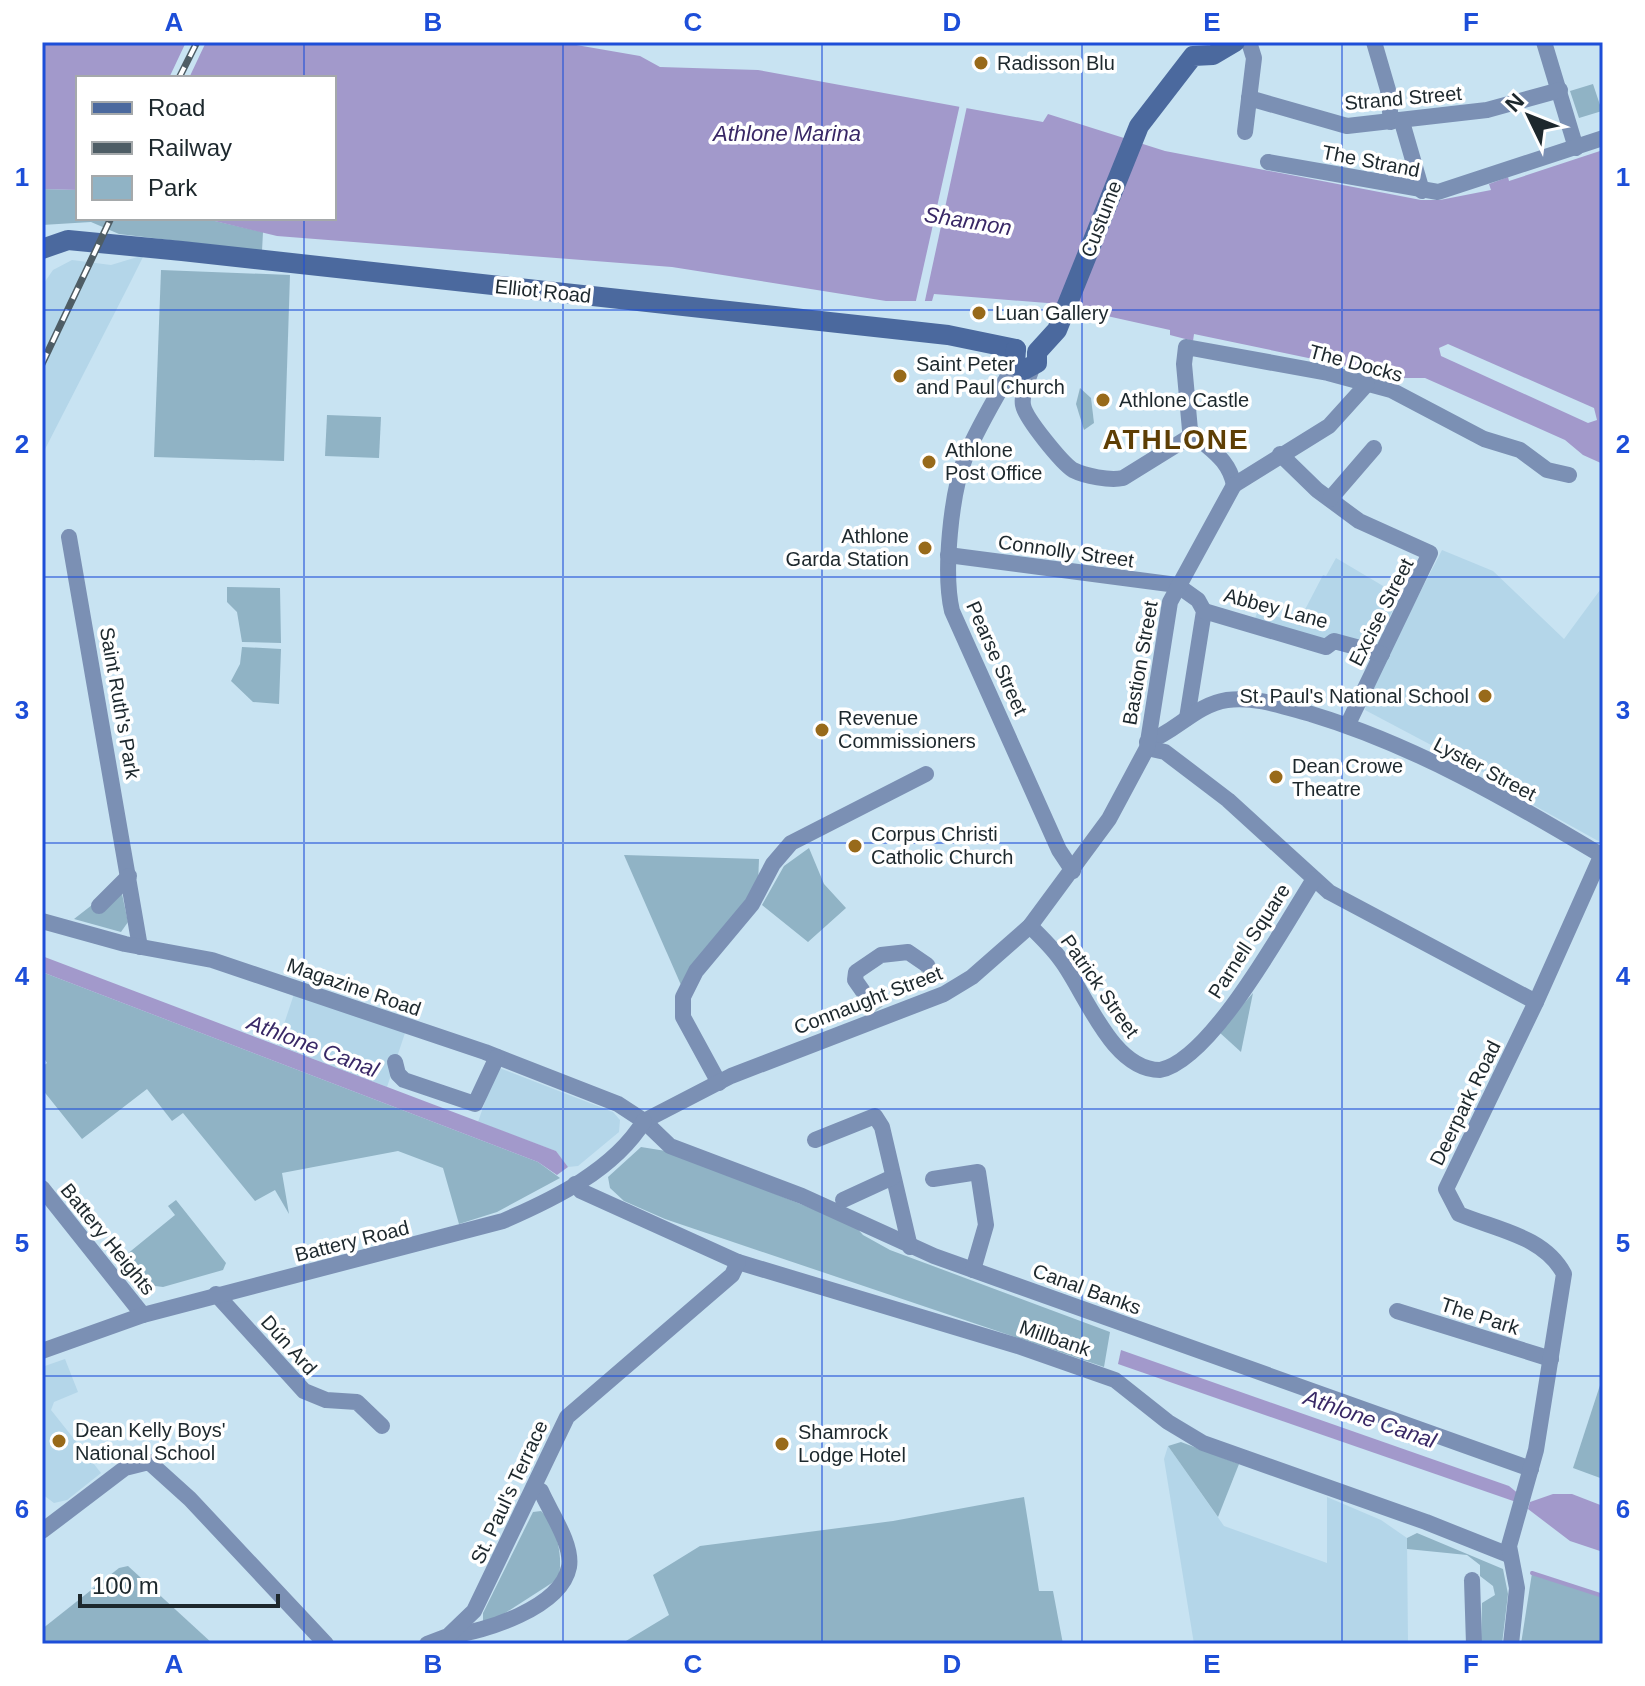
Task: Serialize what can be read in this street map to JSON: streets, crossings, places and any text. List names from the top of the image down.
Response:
{
  "streets": {
    "main road": ["Custume", "Elliot Road"],
    "street": [
      "Strand Street",
      "The Strand",
      "The Docks",
      "Connolly Street",
      "Abbey Lane",
      "Excise Street",
      "Pearse Street",
      "Bastion Street",
      "Saint Ruth's Park",
      "Lyster Street",
      "Parnell Square",
      "Patrick Street",
      "Magazine Road",
      "Connaught Street",
      "Deerpark Road",
      "Battery Heights",
      "Battery Road",
      "Canal Banks",
      "The Park",
      "Millbank",
      "Dún Ard",
      "St. Paul's Terrace"
    ]
  },
  "crossings": [
    ["Custume", "Elliot Road"],
    ["Custume", "Pearse Street"],
    ["Elliot Road", "Pearse Street"],
    ["Connolly Street", "Abbey Lane"],
    ["Connolly Street", "Pearse Street"],
    ["Connolly Street", "Bastion Street"],
    ["Abbey Lane", "Excise Street"],
    ["Abbey Lane", "Bastion Street"],
    ["Abbey Lane", "Lyster Street"],
    ["Excise Street", "Lyster Street"],
    ["Pearse Street", "Connaught Street"],
    ["Bastion Street", "Lyster Street"],
    ["Bastion Street", "Parnell Square"],
    ["Bastion Street", "Connaught Street"],
    ["Saint Ruth's Park", "Magazine Road"],
    ["Lyster Street", "Parnell Square"],
    ["Lyster Street", "Connaught Street"],
    ["Lyster Street", "Deerpark Road"],
    ["Parnell Square", "Patrick Street"],
    ["Parnell Square", "Connaught Street"],
    ["Parnell Square", "Deerpark Road"],
    ["Patrick Street", "Connaught Street"],
    ["Magazine Road", "Connaught Street"],
    ["Magazine Road", "Battery Road"],
    ["Magazine Road", "Canal Banks"],
    ["Connaught Street", "Battery Road"],
    ["Connaught Street", "Canal Banks"],
    ["Deerpark Road", "Canal Banks"],
    ["Deerpark Road", "The Park"],
    ["Deerpark Road", "Millbank"],
    ["Battery Heights", "Battery Road"],
    ["Battery Road", "Canal Banks"],
    ["Battery Road", "Millbank"],
    ["Battery Road", "Dún Ard"],
    ["Millbank", "St. Paul's Terrace"]
  ],
  "districts": ["ATHLONE"],
  "water": ["Athlone Marina", "Shannon", "Athlone Canal"],
  "places": [
    "Radisson Blu",
    "Luan Gallery",
    "Saint Peter and Paul Church",
    "Athlone Castle",
    "Athlone Post Office",
    "Athlone Garda Station",
    "St. Paul's National School",
    "Revenue Commissioners",
    "Dean Crowe Theatre",
    "Corpus Christi Catholic Church",
    "Dean Kelly Boys' National School",
    "Shamrock Lodge Hotel"
  ],
  "legend": ["Road", "Railway", "Park"],
  "scale_bar": "100 m",
  "north": "top left",
  "grid": {
    "columns": [
      "A",
      "B",
      "C",
      "D",
      "E",
      "F"
    ],
    "rows": [
      "1",
      "2",
      "3",
      "4",
      "5",
      "6"
    ]
  }
}
